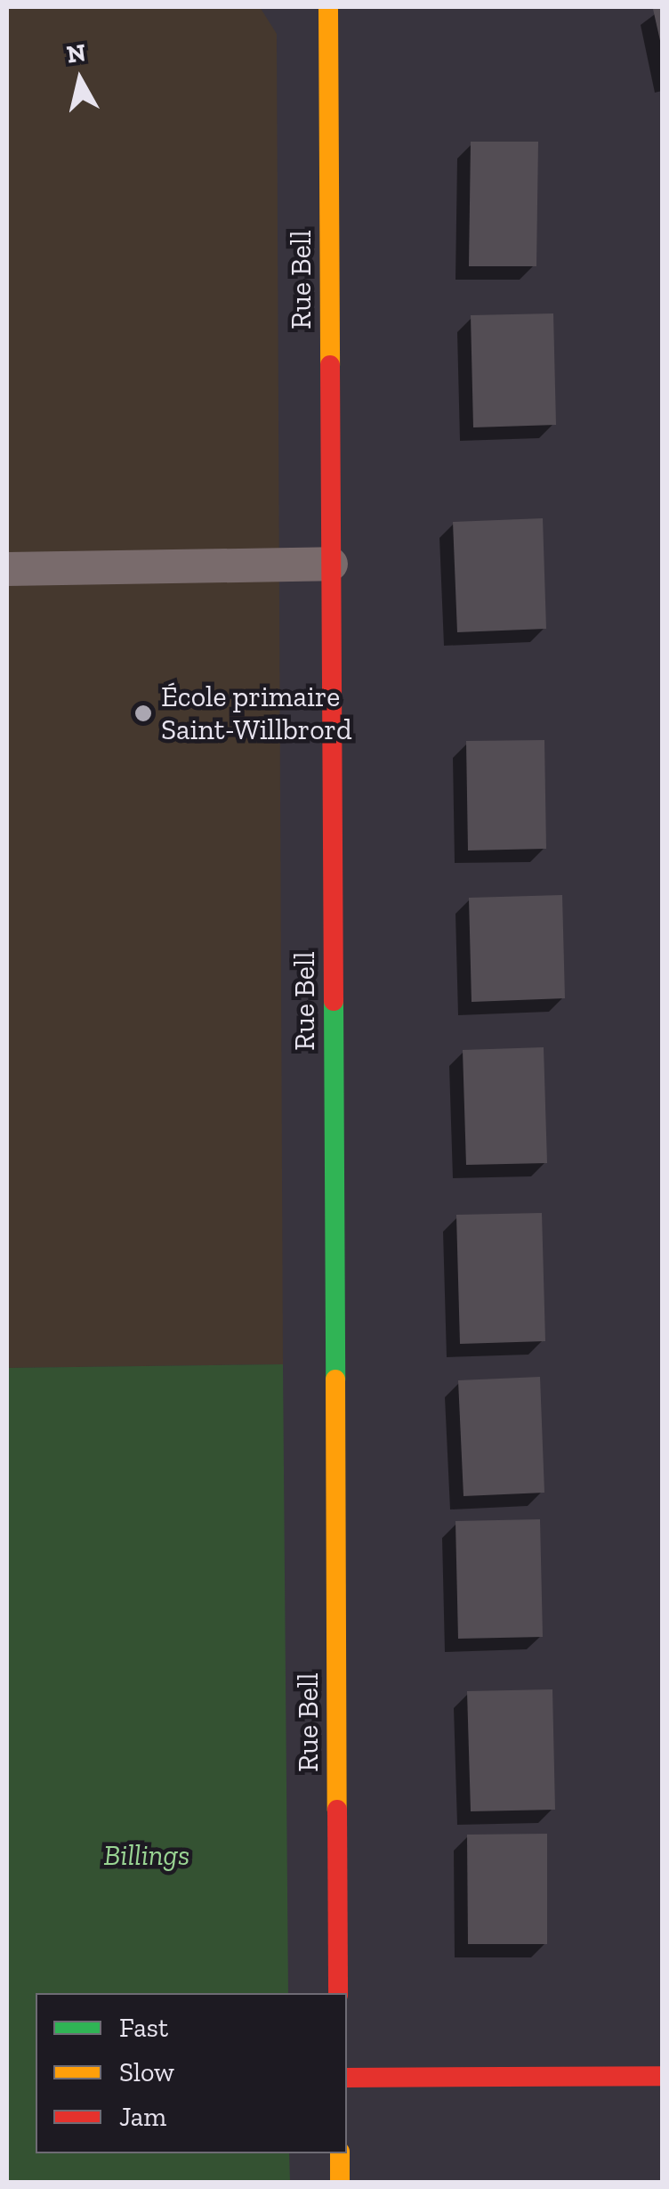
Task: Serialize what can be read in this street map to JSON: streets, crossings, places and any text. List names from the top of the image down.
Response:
{
  "streets": {
    "street": ["Rue Bell"]
  },
  "parks": ["Billings"],
  "places": ["École primaire Saint-Willbrord"],
  "legend": ["Fast", "Slow", "Jam"],
  "north": "top"
}
